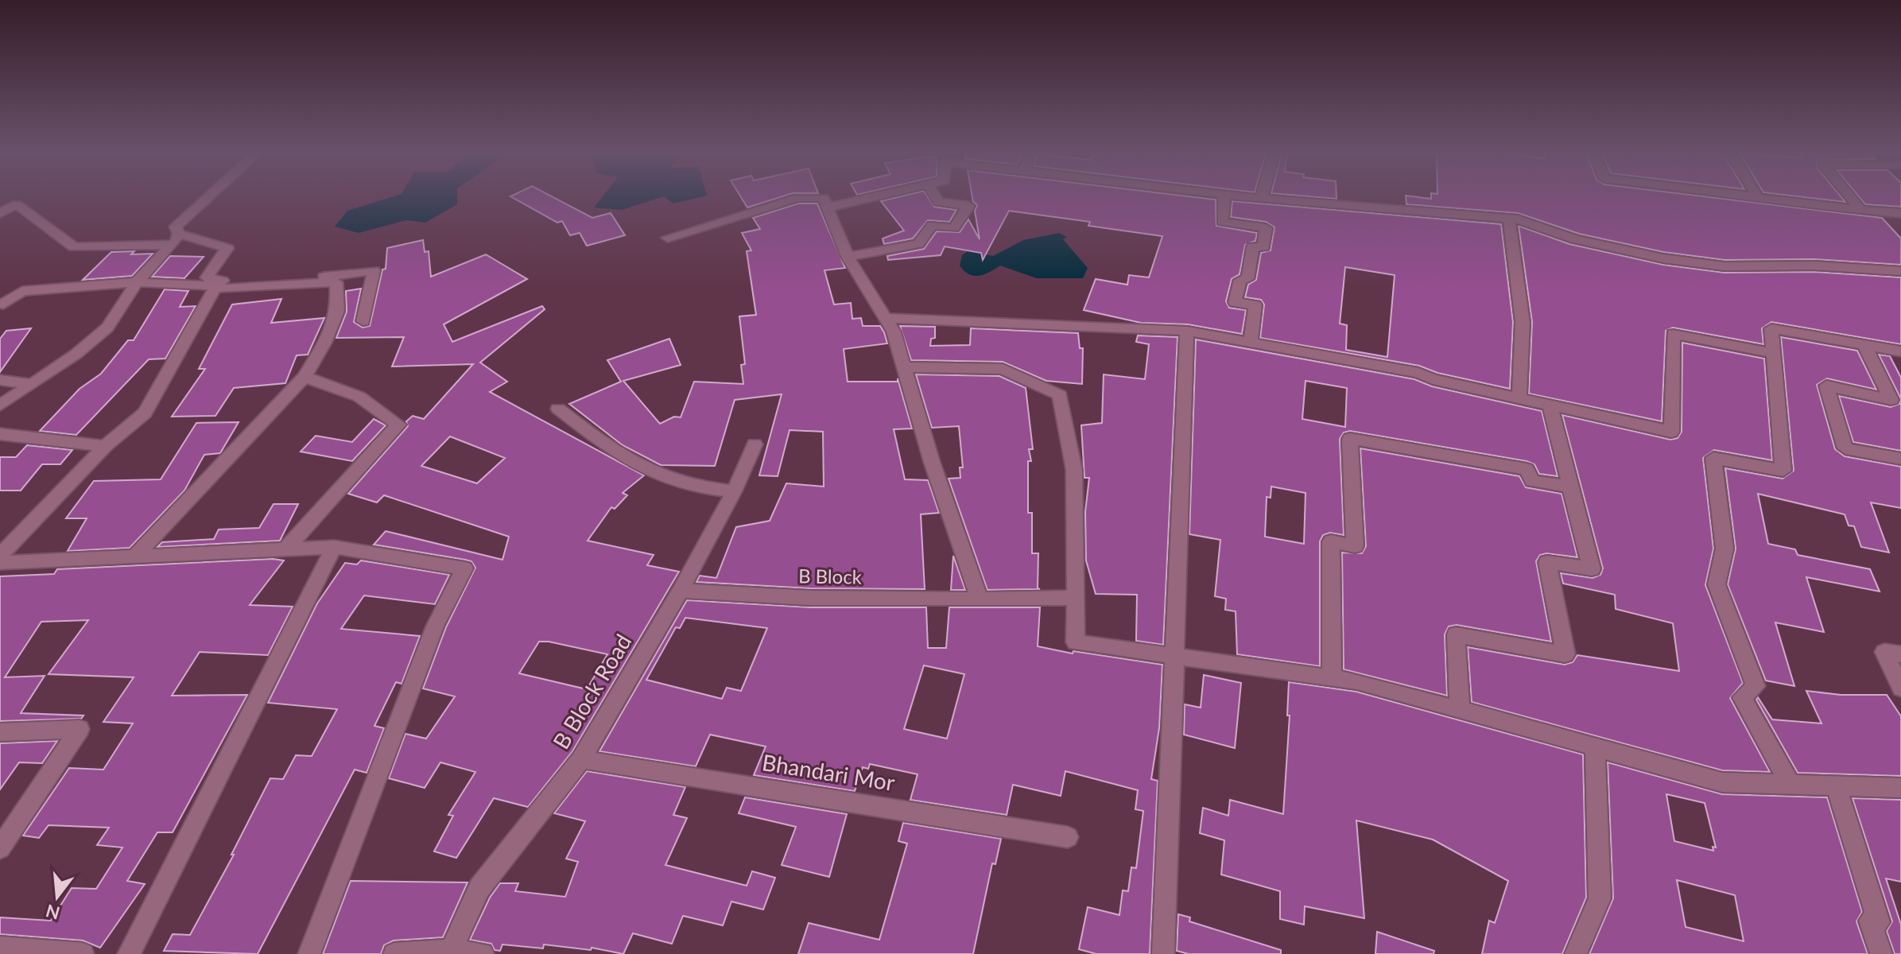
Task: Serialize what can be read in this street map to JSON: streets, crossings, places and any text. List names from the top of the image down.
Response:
{
  "streets": {
    "street": ["B Block", "B Block Road", "Bhandari Mor"]
  },
  "crossings": [
    ["B Block", "B Block Road"],
    ["B Block Road", "Bhandari Mor"]
  ],
  "north": "bottom"
}
